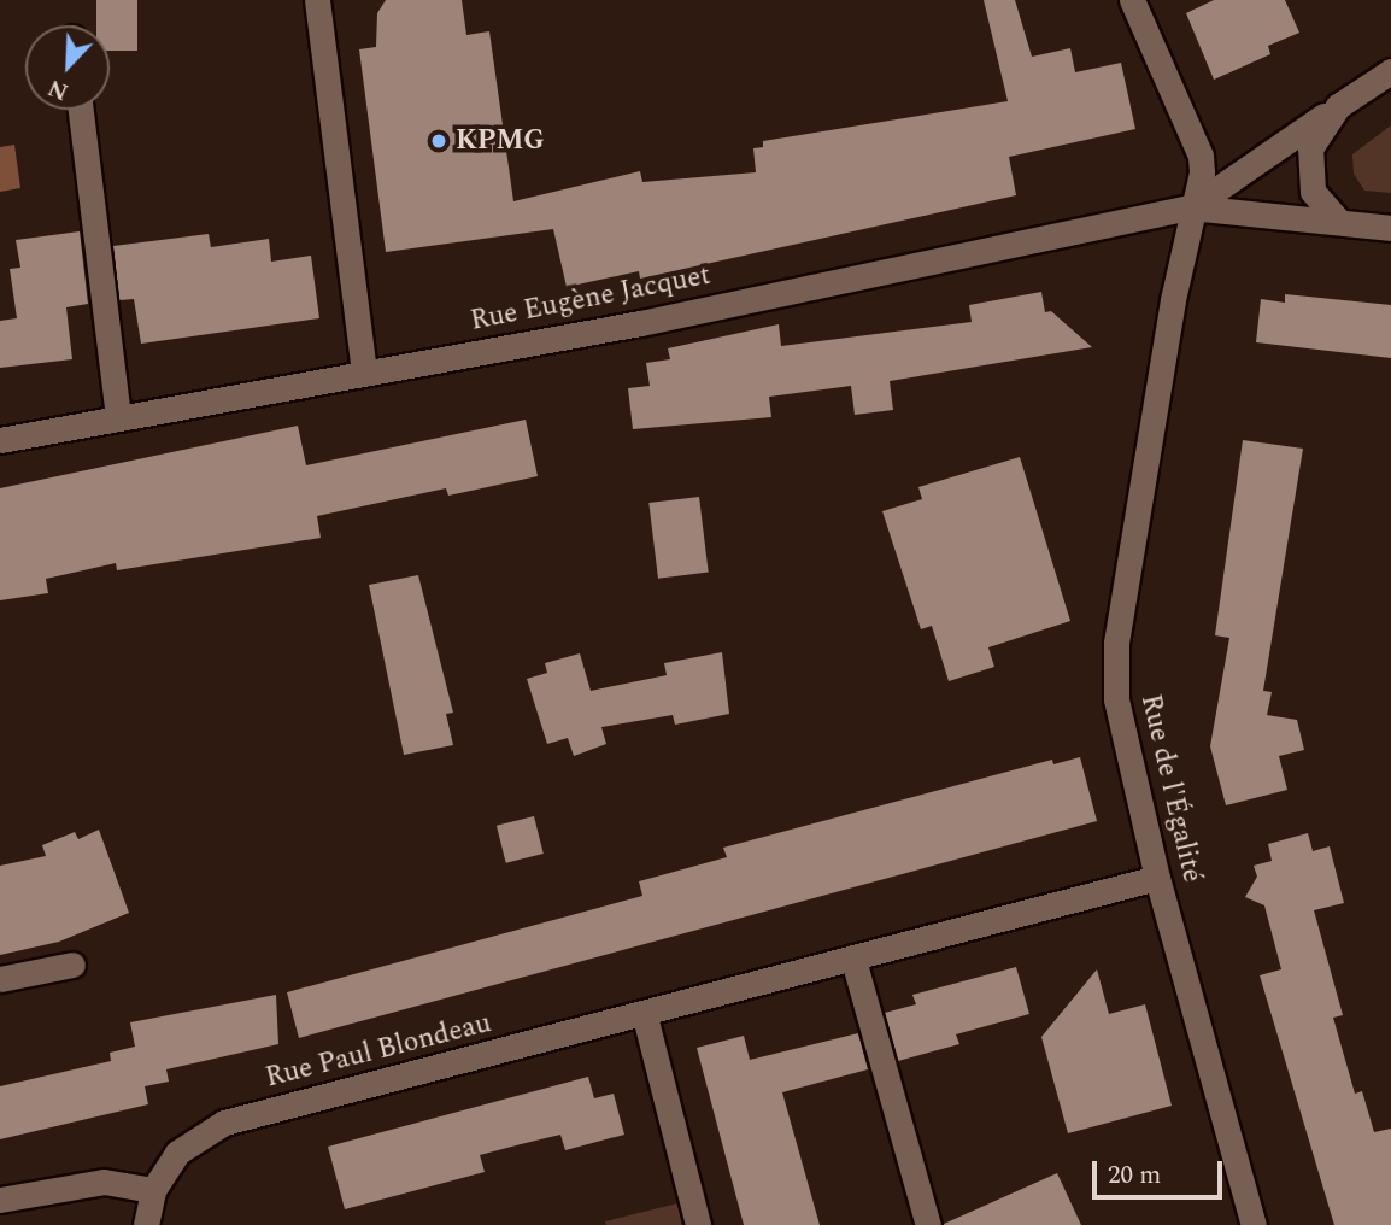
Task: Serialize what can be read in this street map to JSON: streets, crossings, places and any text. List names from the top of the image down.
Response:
{
  "streets": {
    "street": ["Rue Eugène Jacquet", "Rue de l'Égalité", "Rue Paul Blondeau"]
  },
  "crossings": [
    ["Rue Eugène Jacquet", "Rue de l'Égalité"],
    ["Rue de l'Égalité", "Rue Paul Blondeau"]
  ],
  "places": ["KPMG"],
  "scale_bar": "20 m",
  "north": "bottom left"
}
